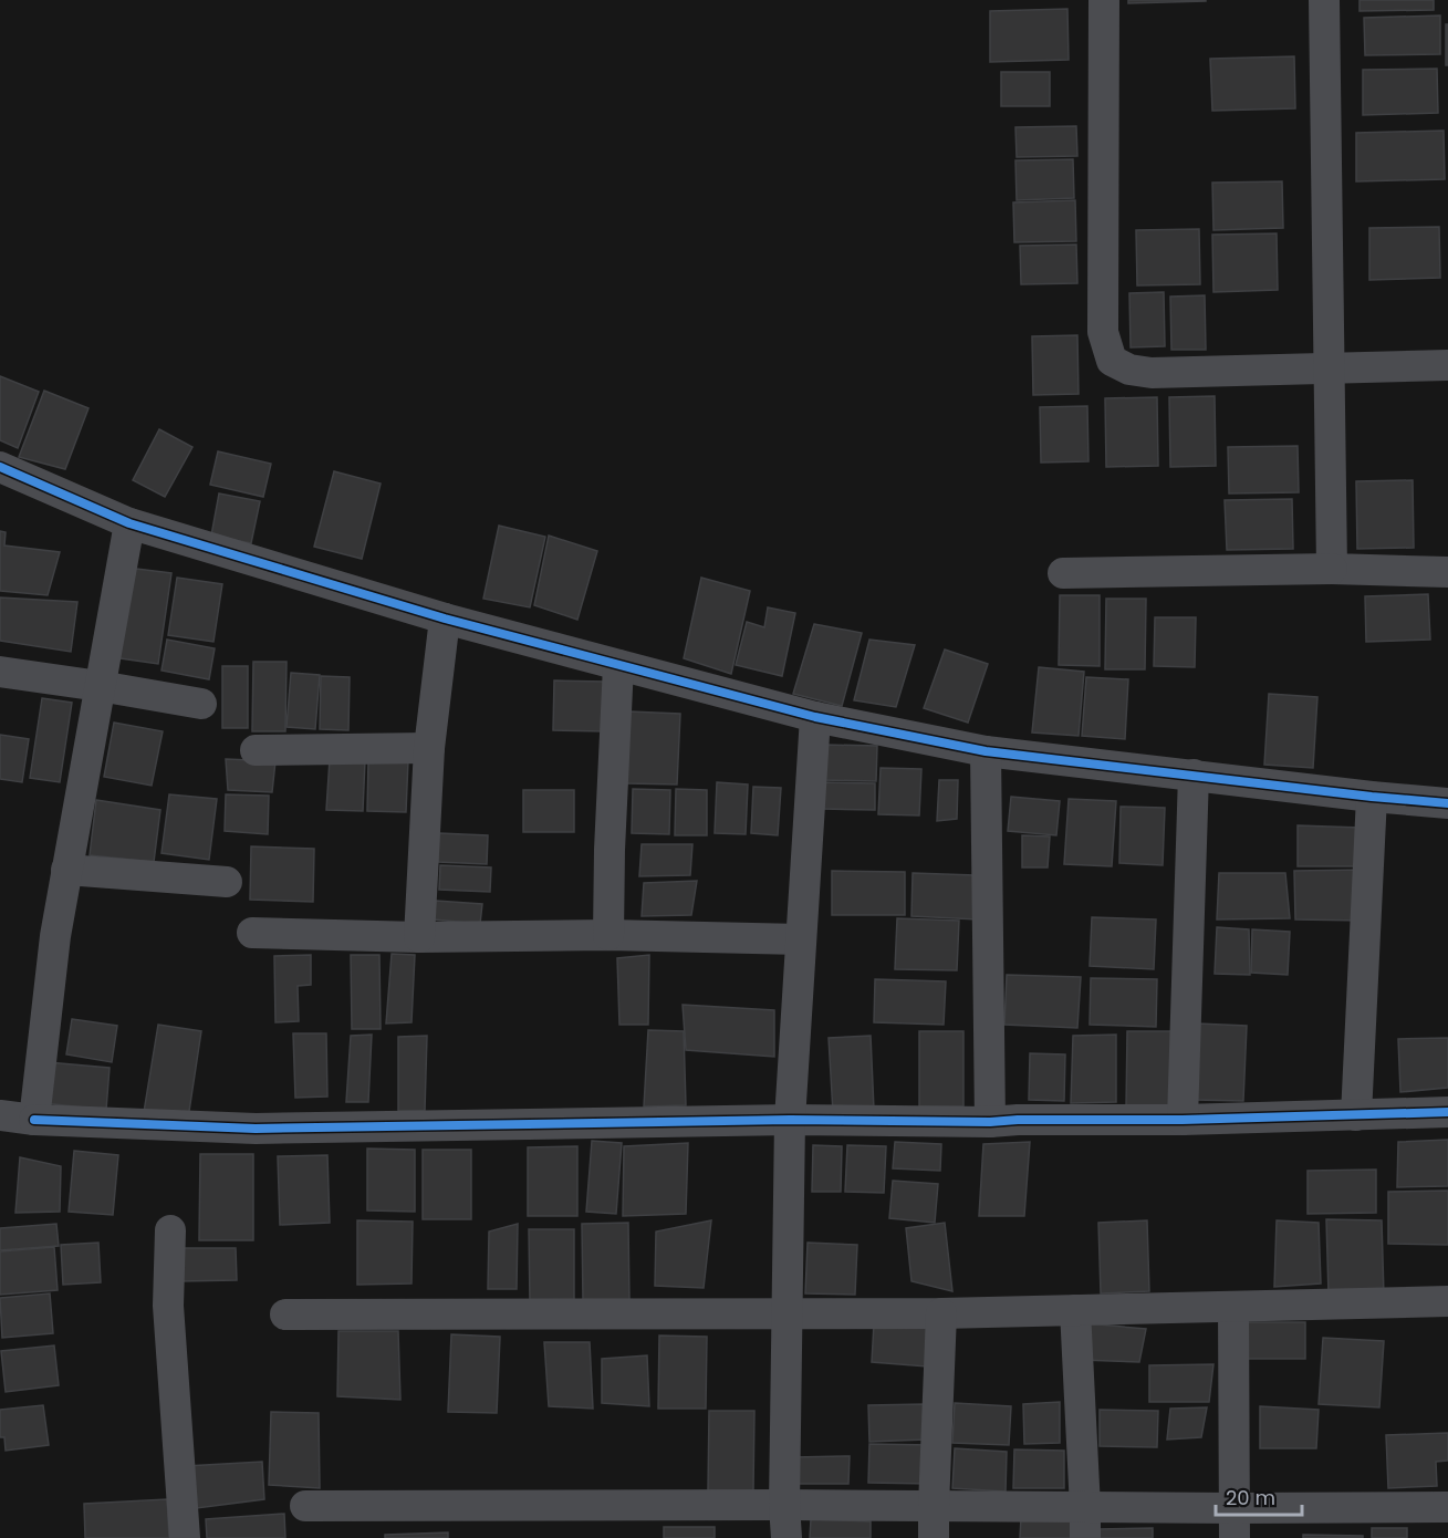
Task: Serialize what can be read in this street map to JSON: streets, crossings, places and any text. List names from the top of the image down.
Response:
{
  "scale_bar": "20 m"
}
